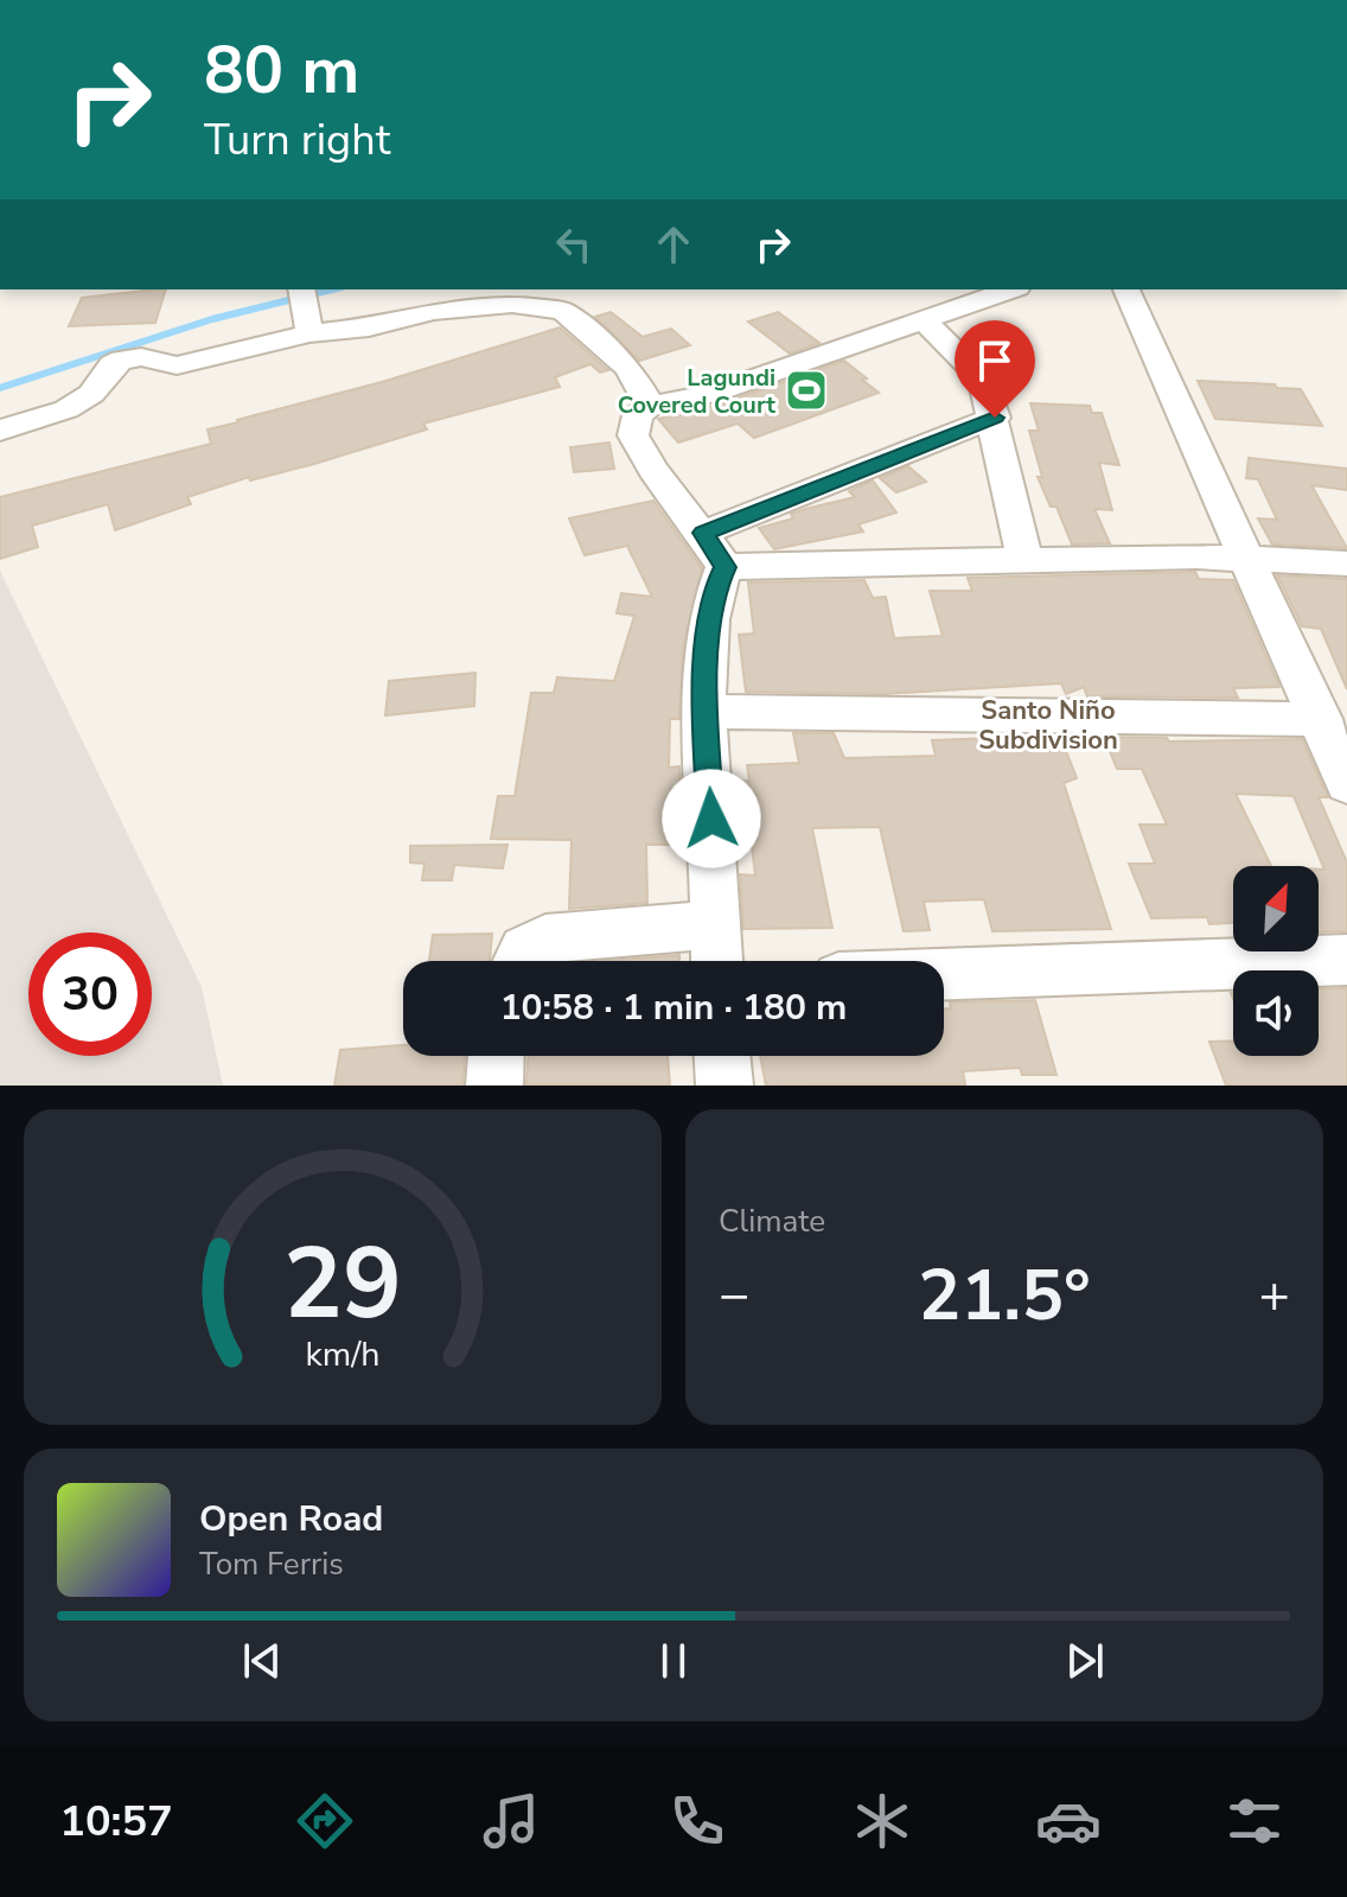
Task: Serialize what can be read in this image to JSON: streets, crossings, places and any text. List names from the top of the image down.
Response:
{
  "districts": ["Santo Niño Subdivision"],
  "places": {
    "sports": ["Lagundi Covered Court"]
  },
  "north": "top right",
  "page": {
    "turn": ["80 m", "Turn right"],
    "limit": "30",
    "trip": "10:58 · 1 min · 180 m",
    "tile": "Climate",
    "heat": ["−", "21.5°", "+"],
    "song": ["Open Road", "Tom Ferris"],
    "tabs": "10:57",
    "gauge": ["29", "km/h"]
  }
}
